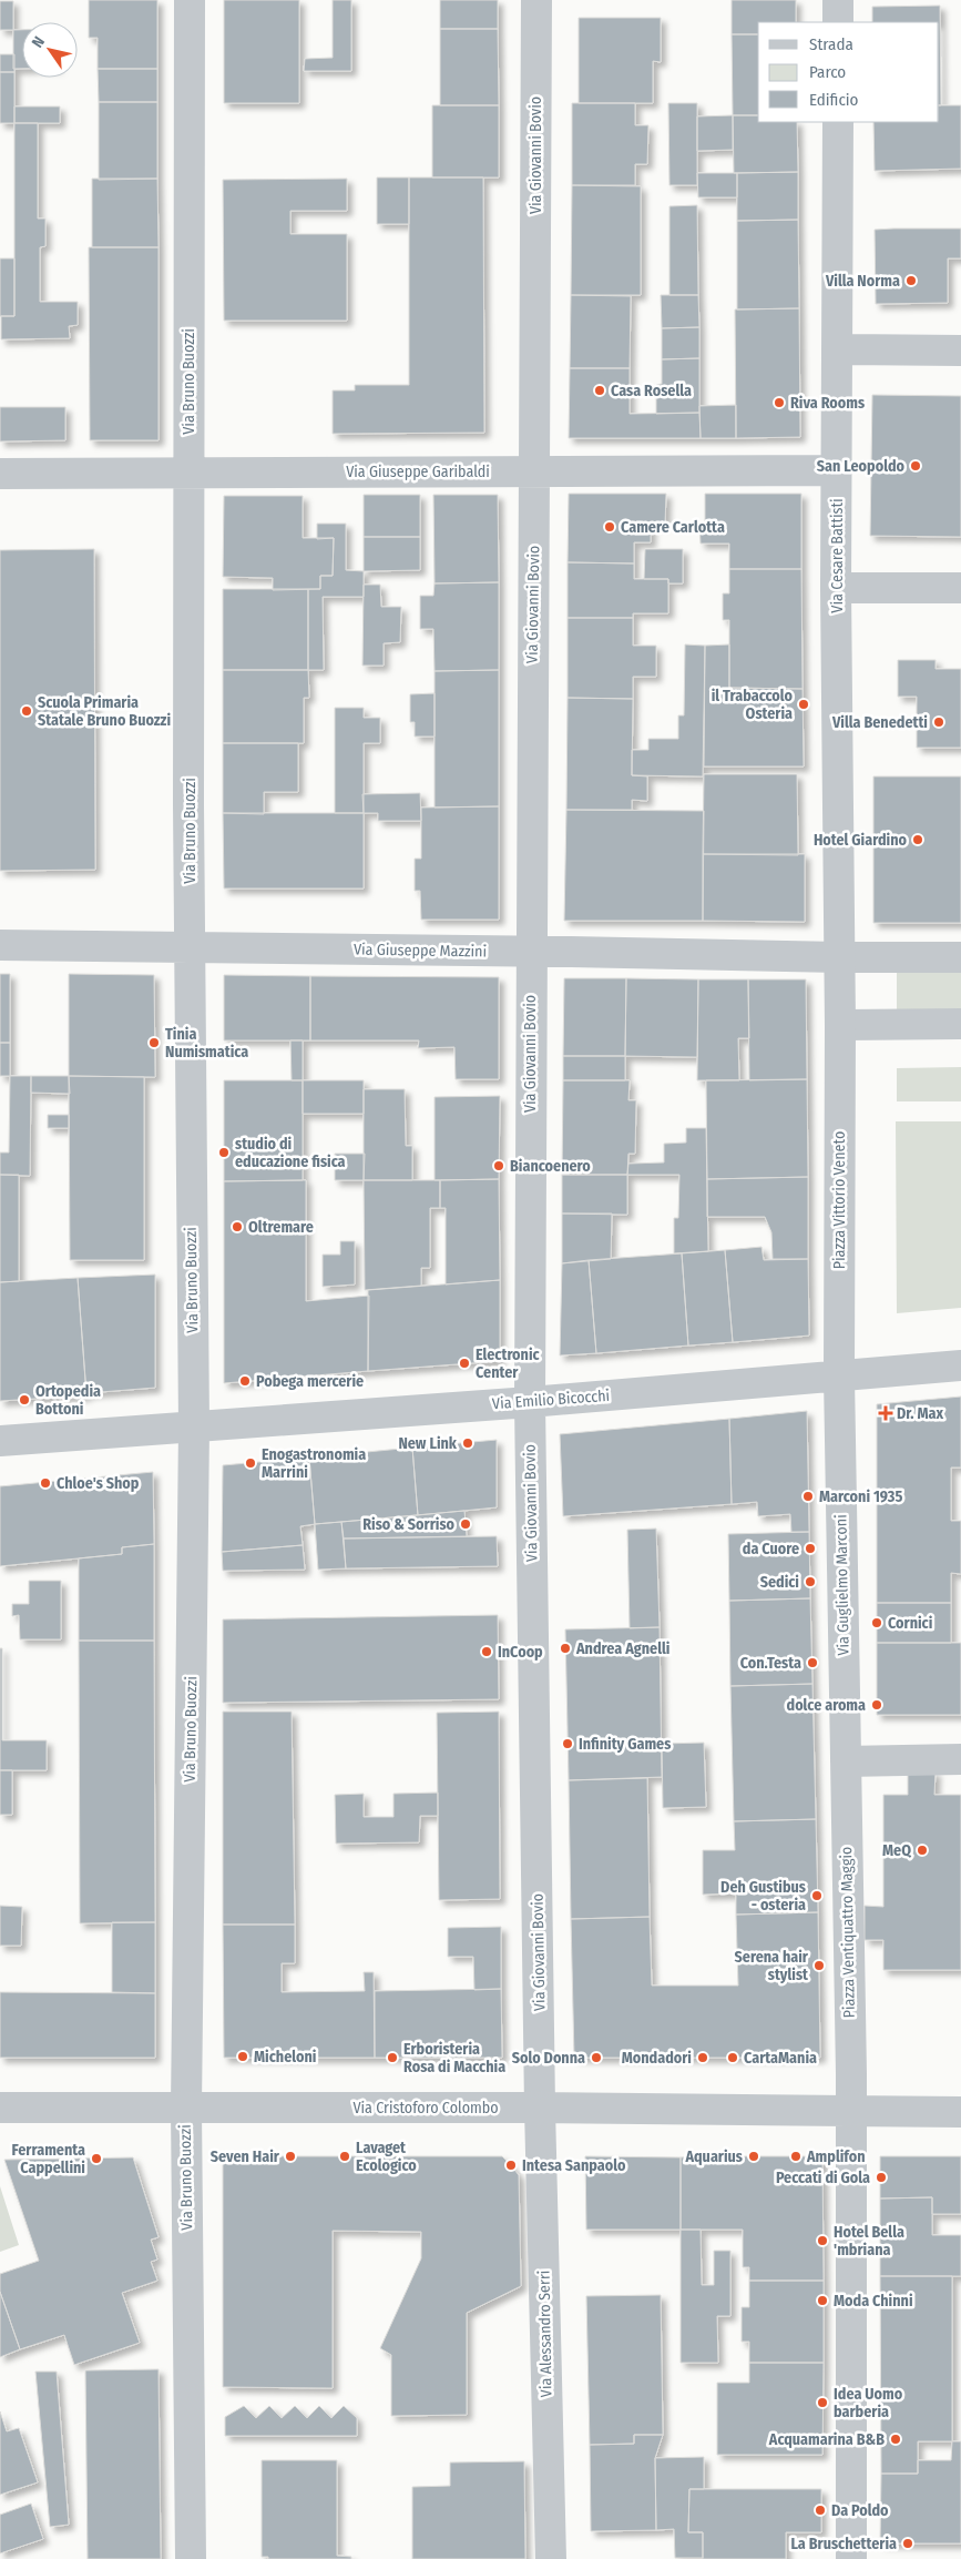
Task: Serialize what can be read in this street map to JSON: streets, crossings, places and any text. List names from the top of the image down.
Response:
{
  "streets": {
    "street": [
      "Via Giovanni Bovio",
      "Via Bruno Buozzi",
      "Via Giuseppe Garibaldi",
      "Via Cesare Battisti",
      "Via Giuseppe Mazzini",
      "Piazza Vittorio Veneto",
      "Via Emilio Bicocchi",
      "Via Guglielmo Marconi",
      "Piazza Ventiquattro Maggio",
      "Via Cristoforo Colombo",
      "Via Alessandro Serri"
    ]
  },
  "crossings": [
    ["Via Giovanni Bovio", "Via Giuseppe Garibaldi"],
    ["Via Giovanni Bovio", "Via Giuseppe Mazzini"],
    ["Via Giovanni Bovio", "Via Emilio Bicocchi"],
    ["Via Giovanni Bovio", "Via Cristoforo Colombo"],
    ["Via Giovanni Bovio", "Via Alessandro Serri"],
    ["Via Bruno Buozzi", "Via Giuseppe Garibaldi"],
    ["Via Bruno Buozzi", "Via Giuseppe Mazzini"],
    ["Via Bruno Buozzi", "Via Emilio Bicocchi"],
    ["Via Bruno Buozzi", "Via Cristoforo Colombo"],
    ["Via Giuseppe Garibaldi", "Via Cesare Battisti"],
    ["Via Cesare Battisti", "Via Giuseppe Mazzini"],
    ["Via Cesare Battisti", "Piazza Vittorio Veneto"],
    ["Via Giuseppe Mazzini", "Piazza Vittorio Veneto"],
    ["Piazza Vittorio Veneto", "Via Emilio Bicocchi"],
    ["Piazza Vittorio Veneto", "Via Guglielmo Marconi"],
    ["Via Emilio Bicocchi", "Via Guglielmo Marconi"],
    ["Via Guglielmo Marconi", "Piazza Ventiquattro Maggio"],
    ["Piazza Ventiquattro Maggio", "Via Cristoforo Colombo"],
    ["Via Cristoforo Colombo", "Via Alessandro Serri"]
  ],
  "places": {
    "other": [
      "Villa Norma",
      "Casa Rosella",
      "Riva Rooms",
      "San Leopoldo",
      "Camere Carlotta",
      "il Trabaccolo Osteria",
      "Scuola Primaria Statale Bruno Buozzi",
      "Villa Benedetti",
      "Hotel Giardino",
      "Tinia Numismatica",
      "studio di educazione fisica",
      "Biancoenero",
      "Oltremare",
      "Electronic Center",
      "Pobega mercerie",
      "Ortopedia Bottoni",
      "New Link",
      "Enogastronomia Marrini",
      "Chloe's Shop",
      "Marconi 1935",
      "Riso & Sorriso",
      "da Cuore",
      "Sedici",
      "Cornici",
      "Andrea Agnelli",
      "InCoop",
      "Con.Testa",
      "dolce aroma",
      "Infinity Games",
      "MeQ",
      "Deh Gustibus - osteria",
      "Serena hair stylist",
      "Micheloni",
      "Erboristeria Rosa di Macchia",
      "Solo Donna",
      "Mondadori",
      "CartaMania",
      "Seven Hair",
      "Lavaget Ecologico",
      "Aquarius",
      "Amplifon",
      "Ferramenta Cappellini",
      "Intesa Sanpaolo",
      "Peccati di Gola",
      "Hotel Bella 'mbriana",
      "Moda Chinni",
      "Idea Uomo barberia",
      "Acquamarina B&B",
      "Da Poldo",
      "La Bruschetteria"
    ],
    "health": ["Dr. Max"]
  },
  "legend": ["Strada", "Parco", "Edificio"],
  "north": "top left"
}
